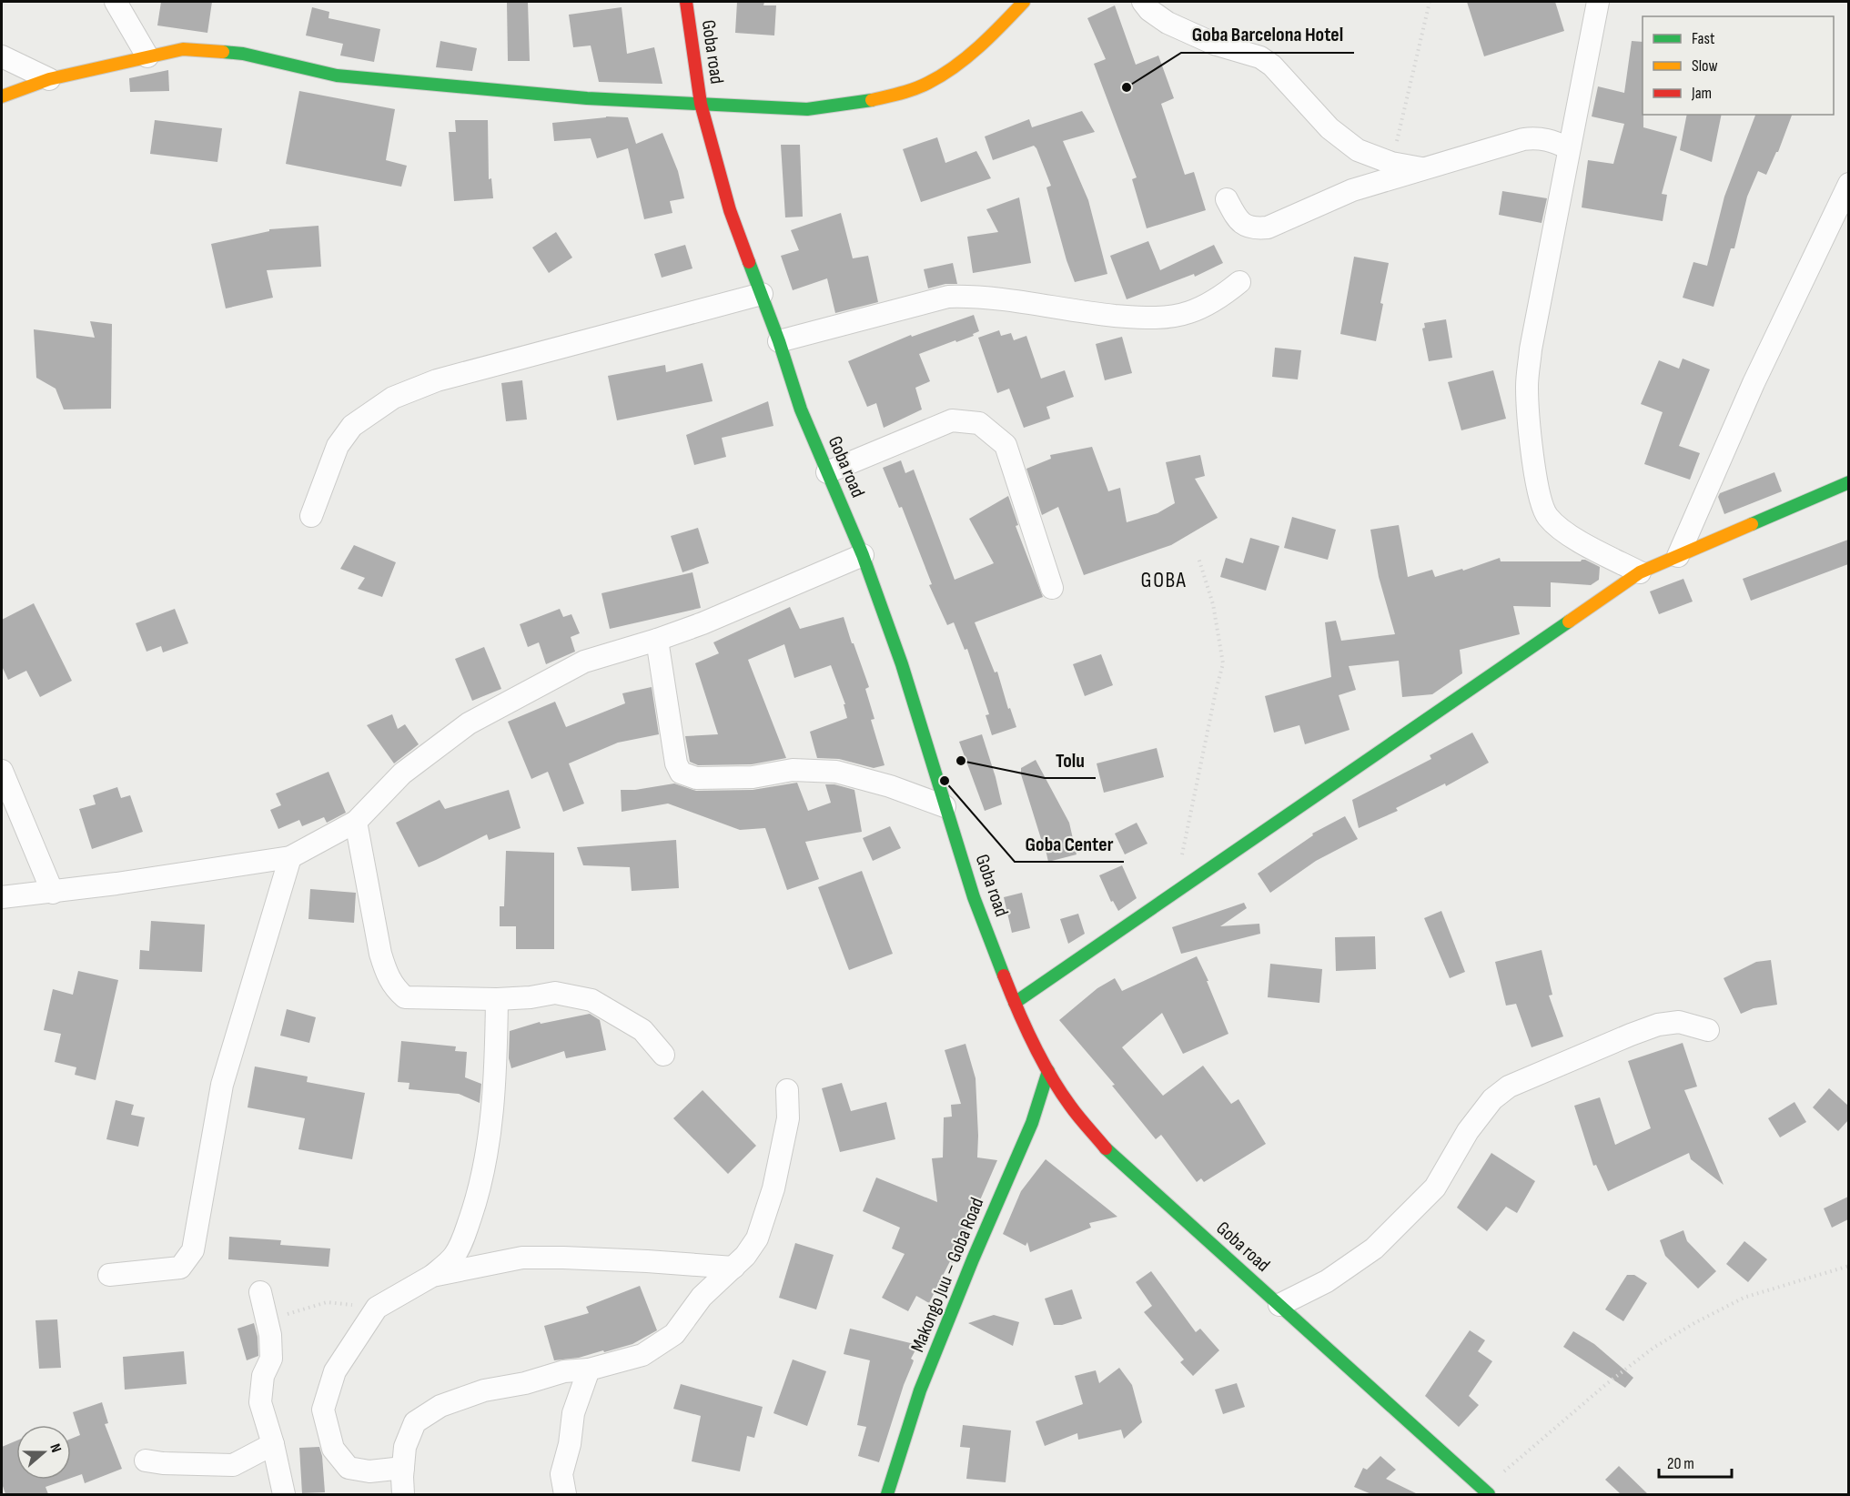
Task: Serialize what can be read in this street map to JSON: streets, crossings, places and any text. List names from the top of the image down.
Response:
{
  "streets": {
    "street": ["Goba road", "Makongo Juu – Goba Road"]
  },
  "crossings": [
    ["Goba road", "Makongo Juu – Goba Road"]
  ],
  "districts": ["GOBA"],
  "places": ["Goba Barcelona Hotel", "Tolu", "Goba Center"],
  "legend": ["Fast", "Slow", "Jam"],
  "scale_bar": "20 m",
  "north": "right"
}
